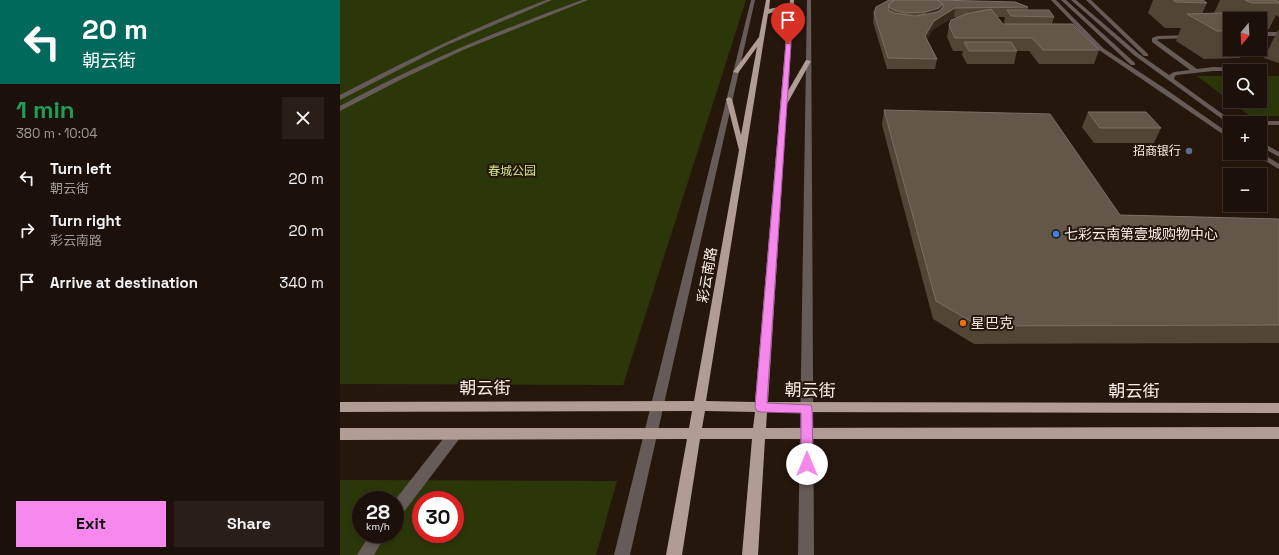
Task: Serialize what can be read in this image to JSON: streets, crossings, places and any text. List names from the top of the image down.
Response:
{
  "streets": {
    "main road": ["彩云南路", "朝云街"]
  },
  "crossings": [
    ["彩云南路", "朝云街"]
  ],
  "parks": ["春城公园"],
  "places": ["招商银行", "七彩云南第壹城购物中心", "星巴克"],
  "north": "bottom",
  "page": {
    "turn": ["20 m", "朝云街"],
    "map_buttons": ["+", "−"],
    "heading": ["1 min", "380 m · 10:04"],
    "list": [
      {
        "name": "Turn left",
        "note": "朝云街",
        "value": "20 m"
      },
      {
        "name": "Turn right",
        "note": "彩云南路",
        "value": "20 m"
      },
      {
        "name": "Arrive at destination",
        "value": "340 m"
      }
    ],
    "speed": "28 km/h",
    "limit": "30",
    "buttons": ["Exit", "Share"]
  }
}
